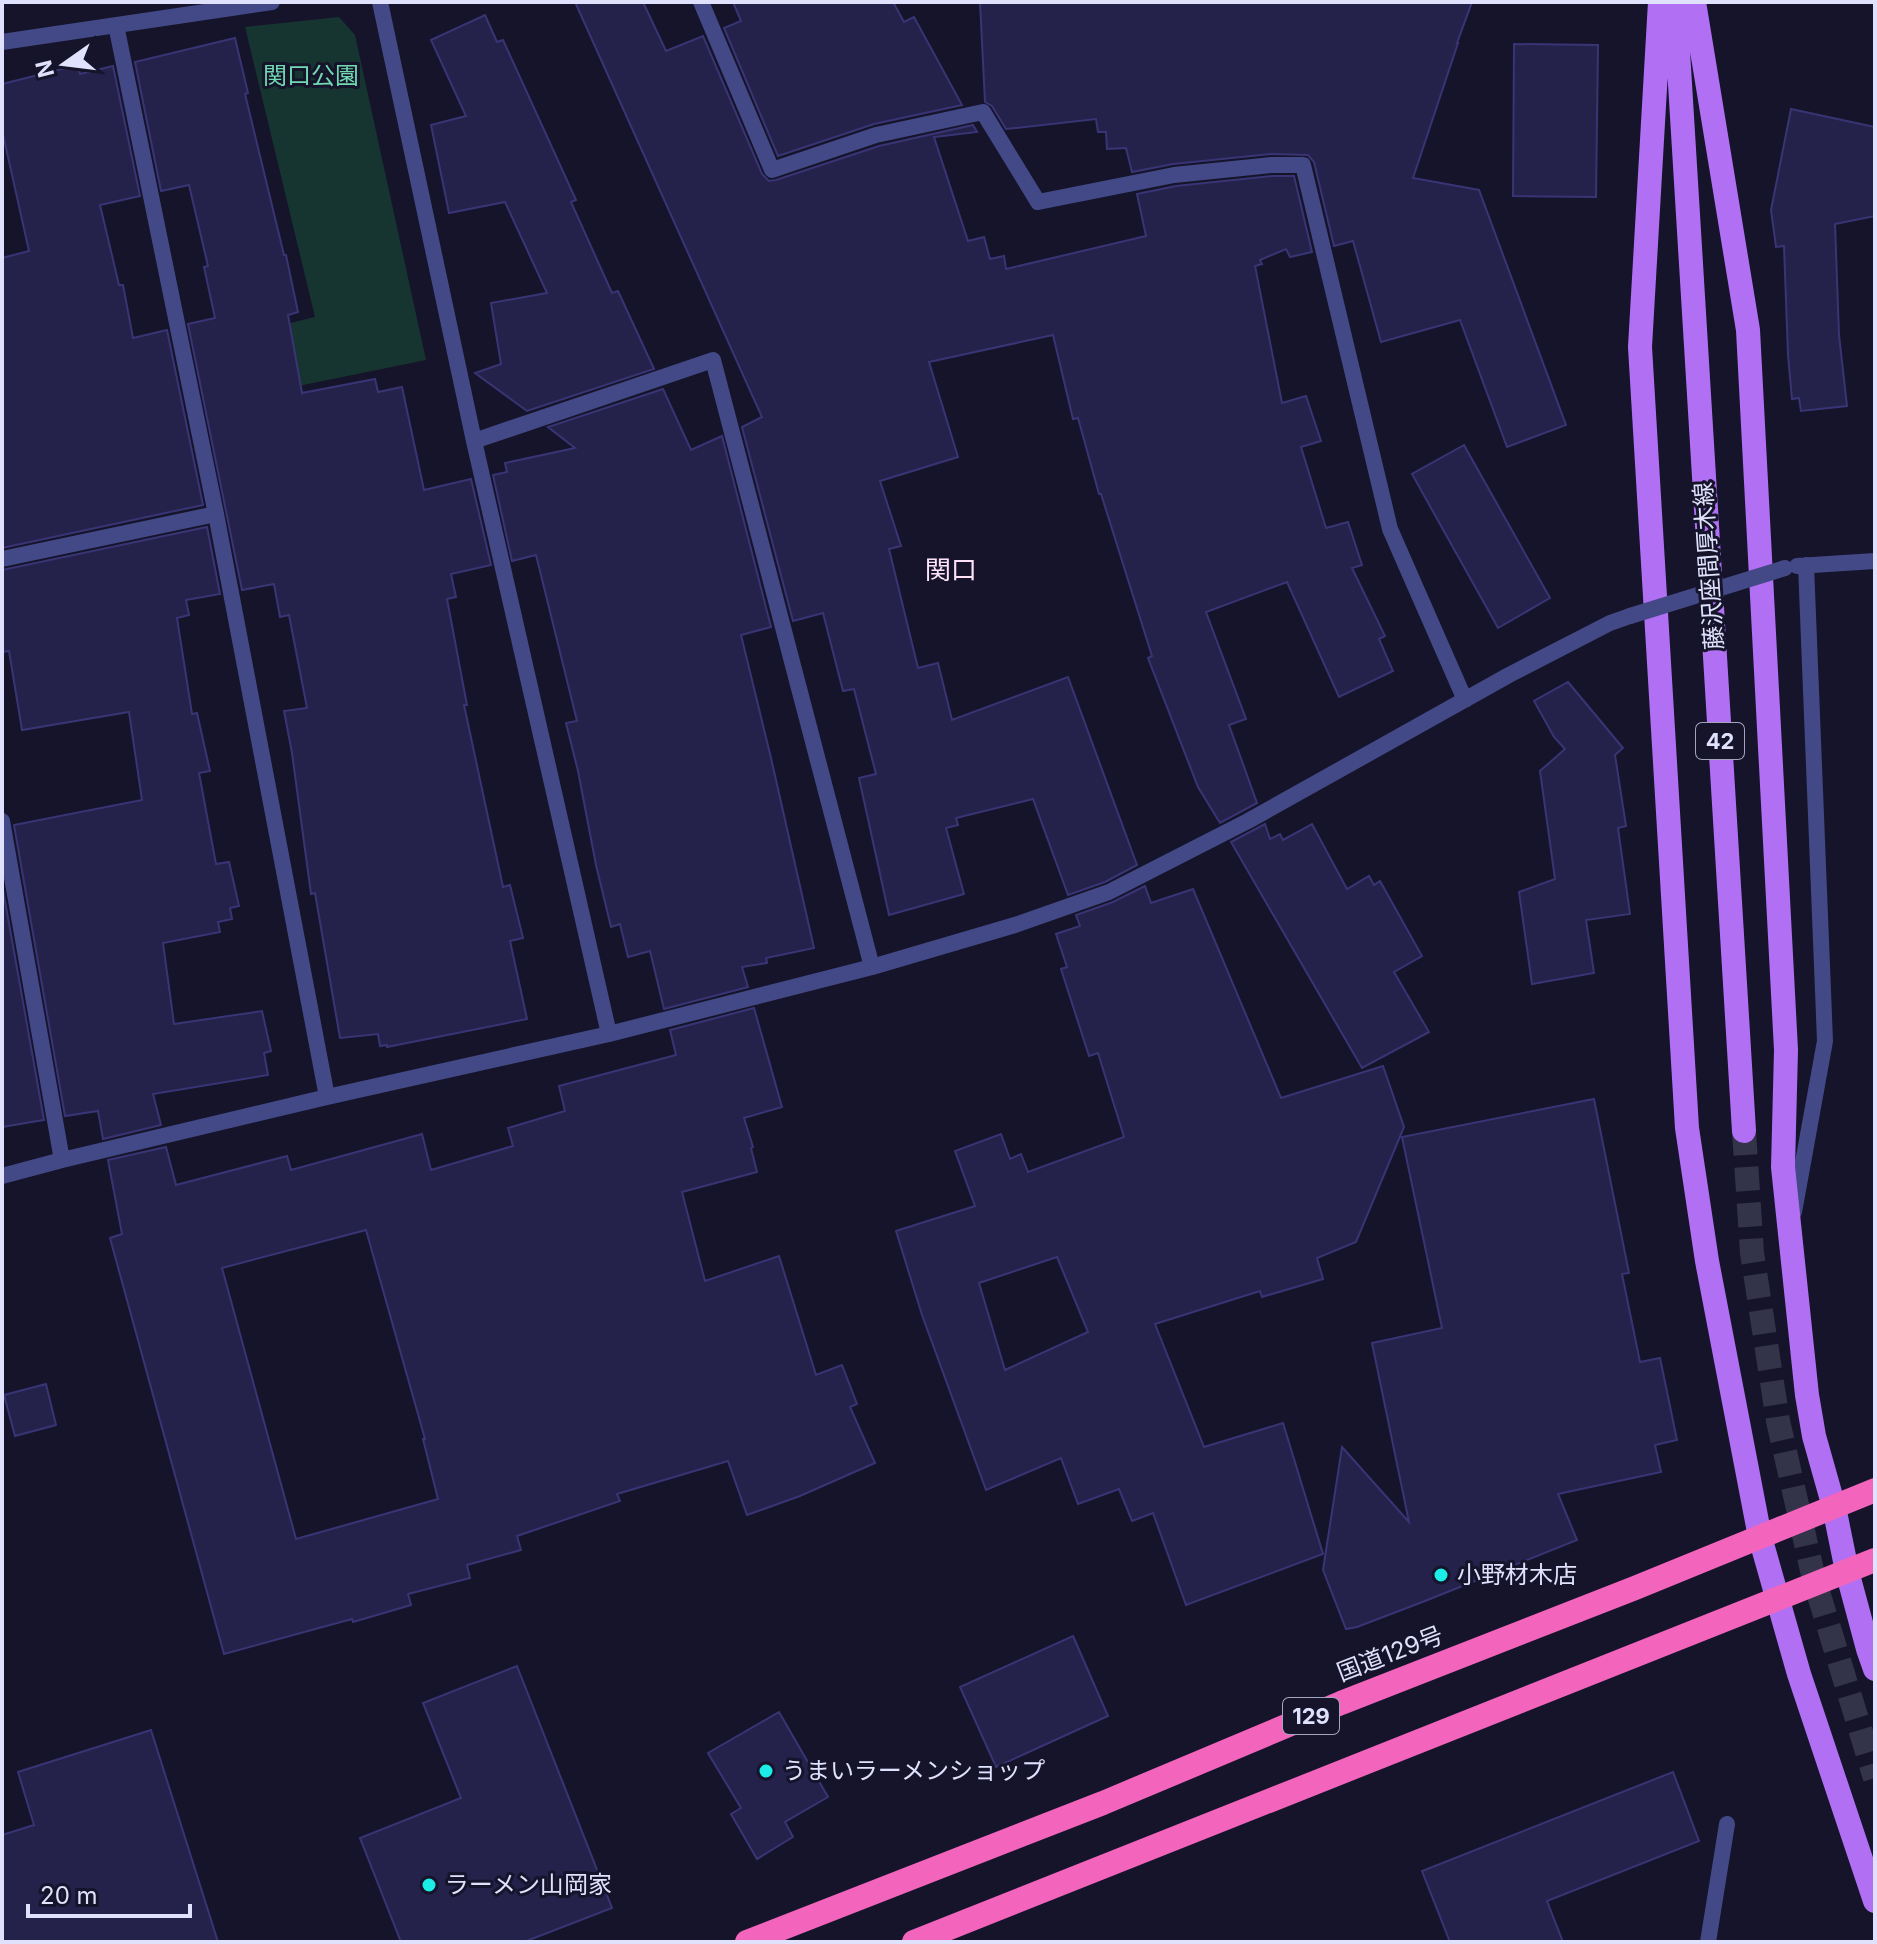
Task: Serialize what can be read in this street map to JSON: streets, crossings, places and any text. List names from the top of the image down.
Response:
{
  "streets": {
    "highway": ["国道129号", "129"],
    "main road": ["藤沢座間厚木線", "42"]
  },
  "districts": ["関口"],
  "parks": ["関口公園"],
  "places": ["小野材木店", "うまいラーメンショップ", "ラーメン山岡家"],
  "scale_bar": "20 m",
  "north": "left"
}
